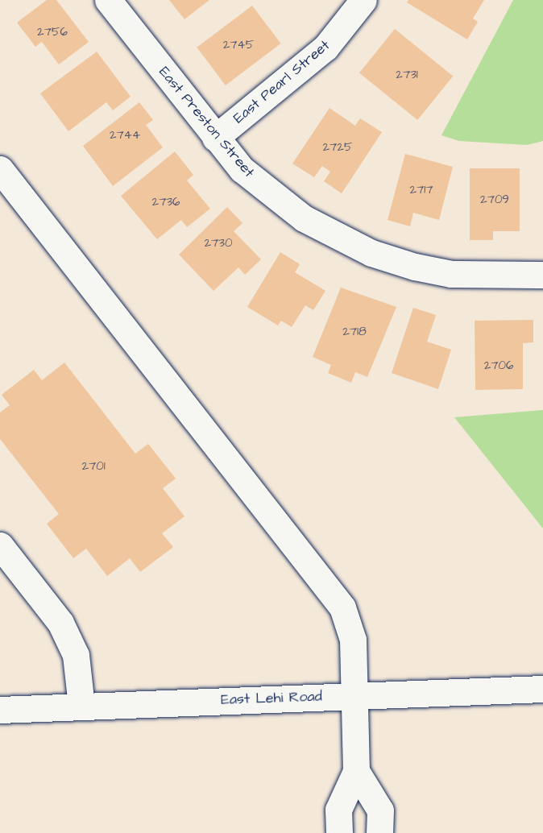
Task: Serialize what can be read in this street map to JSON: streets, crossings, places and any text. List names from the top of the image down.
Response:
{
  "streets": {
    "street": ["East Pearl Street", "East Preston Street", "East Lehi Road"]
  },
  "crossings": [
    ["East Pearl Street", "East Preston Street"]
  ],
  "house_numbers": [
    "2756",
    "2745",
    "2731",
    "2744",
    "2725",
    "2717",
    "2709",
    "2736",
    "2730",
    "2718",
    "2706",
    "2701"
  ]
}
